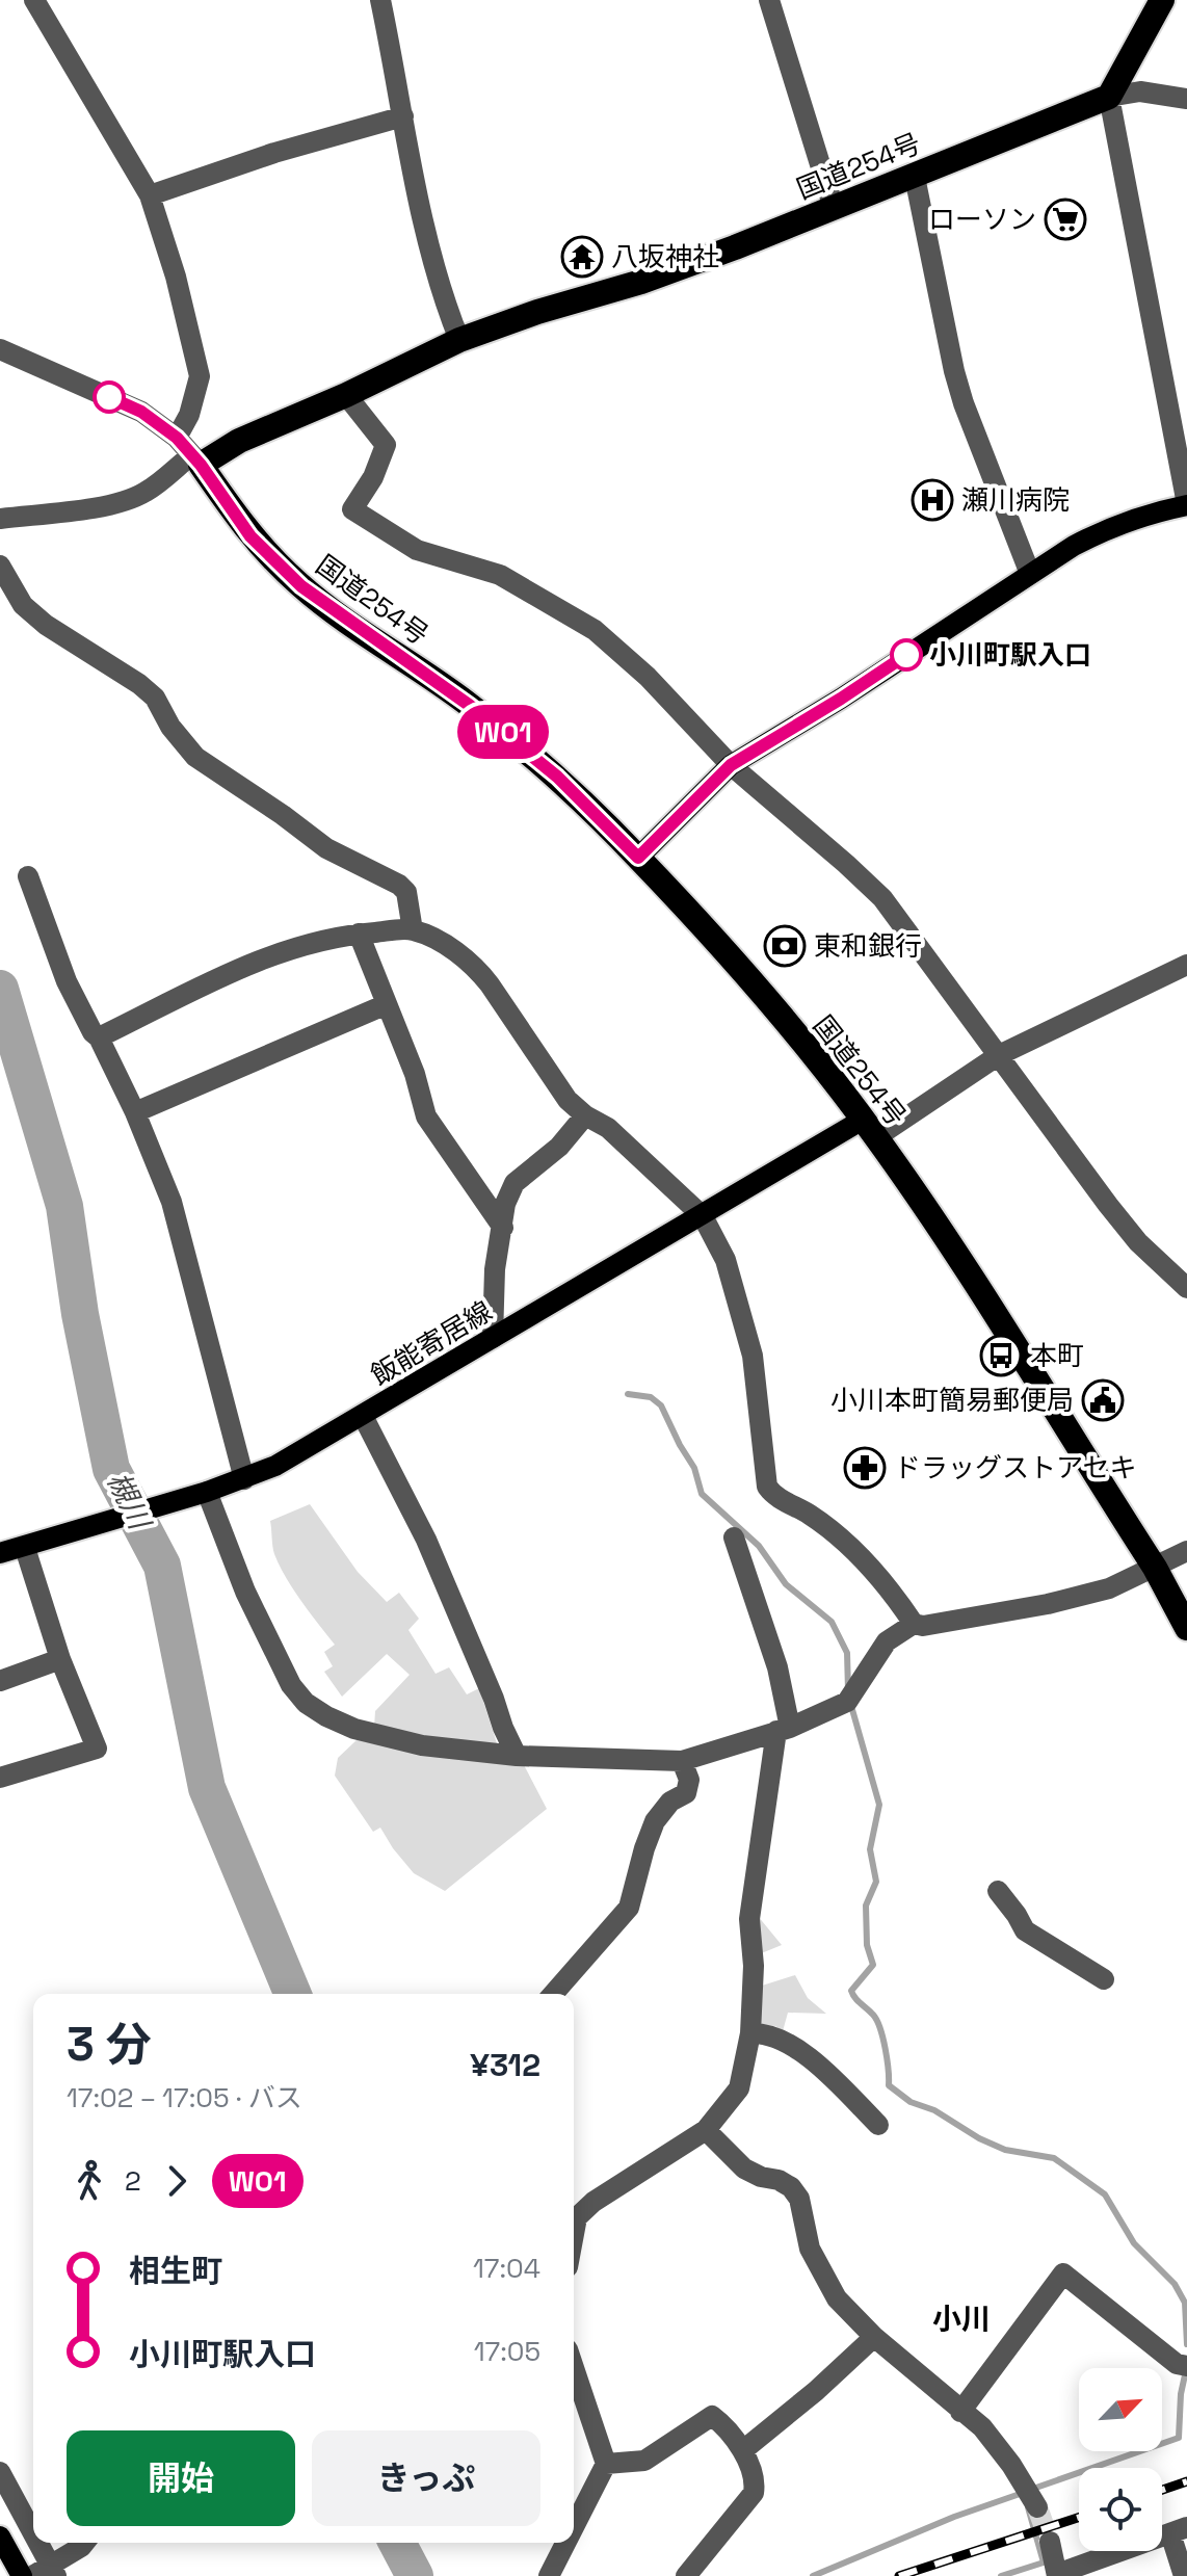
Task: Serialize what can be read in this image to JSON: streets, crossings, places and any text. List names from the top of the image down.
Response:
{
  "streets": {
    "highway": ["国道254号"],
    "main road": ["飯能寄居線"]
  },
  "crossings": [
    ["国道254号", "飯能寄居線"]
  ],
  "districts": ["小川"],
  "water": ["槻川"],
  "places": {
    "supermarket": ["ローソン"],
    "temple": ["八坂神社"],
    "hospital": ["瀬川病院"],
    "other": ["小川町駅入口"],
    "bank": ["東和銀行"],
    "bus stop": ["本町"],
    "public building": ["小川本町簡易郵便局"],
    "pharmacy": ["ドラッグストアセキ"]
  },
  "lines": ["bus line W01"],
  "north": "top right",
  "page": {
    "on_map": "W01",
    "heading": ["3 分", "17:02 – 17:05 · バス", "¥312"],
    "legs": ["2", "W01"],
    "list": [
      {
        "name": "相生町",
        "value": "17:04"
      },
      {
        "name": "小川町駅入口",
        "value": "17:05"
      }
    ],
    "buttons": ["開始", "きっぷ"]
  }
}
